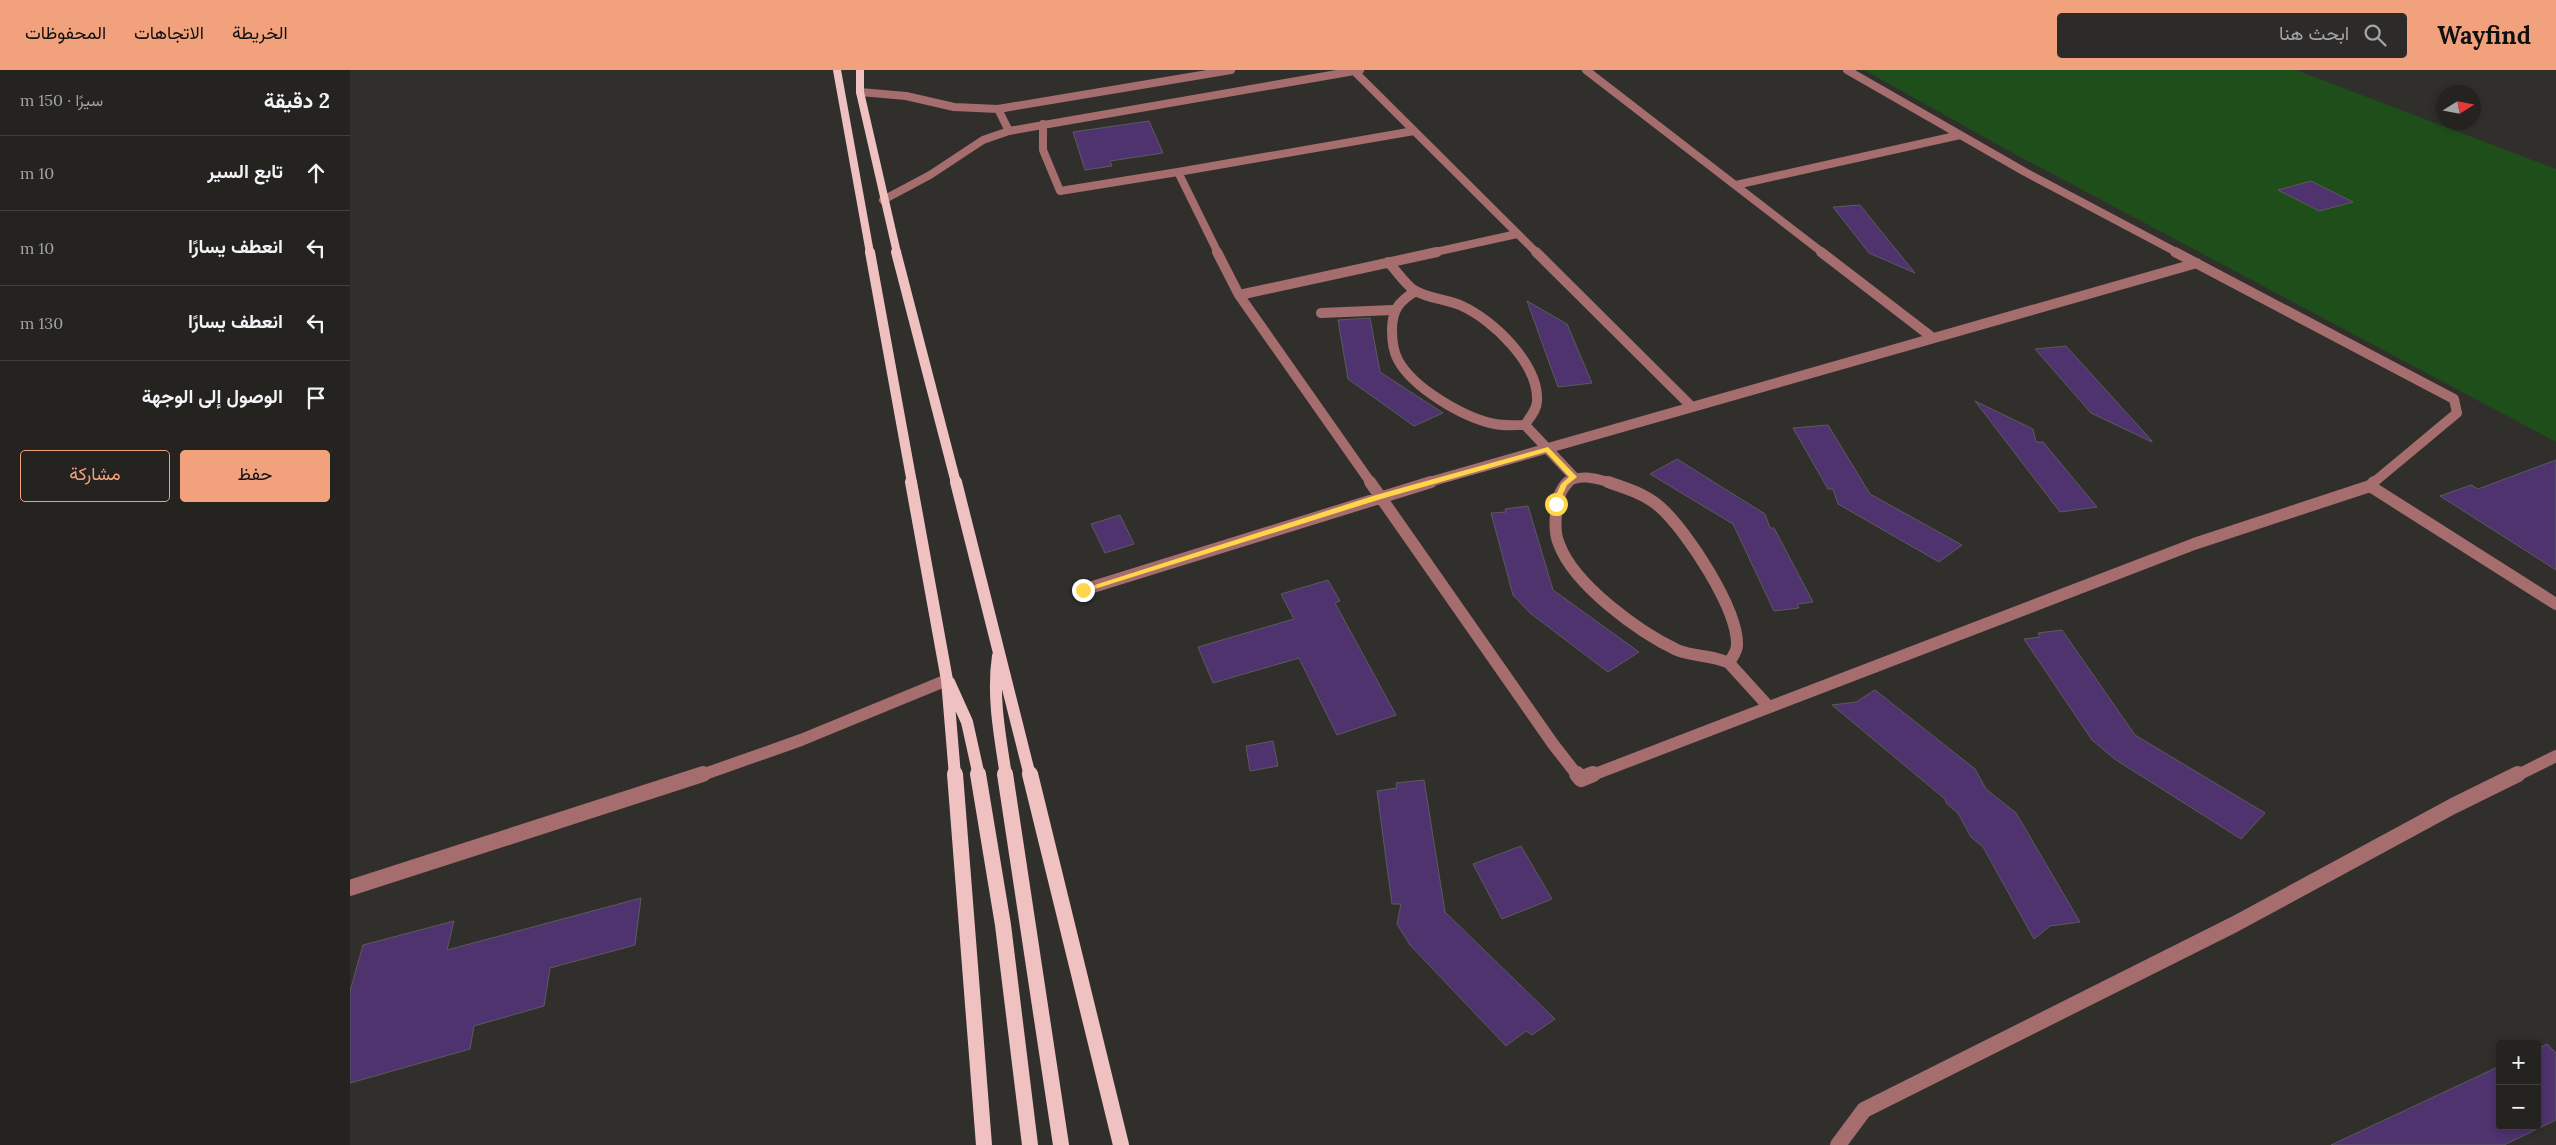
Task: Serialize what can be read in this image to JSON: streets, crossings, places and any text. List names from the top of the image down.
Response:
{
  "north": "right",
  "page": {
    "header": "Wayfind",
    "search": "ابحث هنا",
    "nav": ["الخريطة", "الاتجاهات", "المحفوظات"],
    "heading": ["2 دقيقة", "سيرًا · 150 m"],
    "list": [
      ["تابع السير", "10 m"],
      ["انعطف يسارًا", "10 m"],
      ["انعطف يسارًا", "130 m"],
      "الوصول إلى الوجهة"
    ],
    "buttons": ["حفظ", "مشاركة"],
    "map_buttons": ["+", "−"]
  }
}
